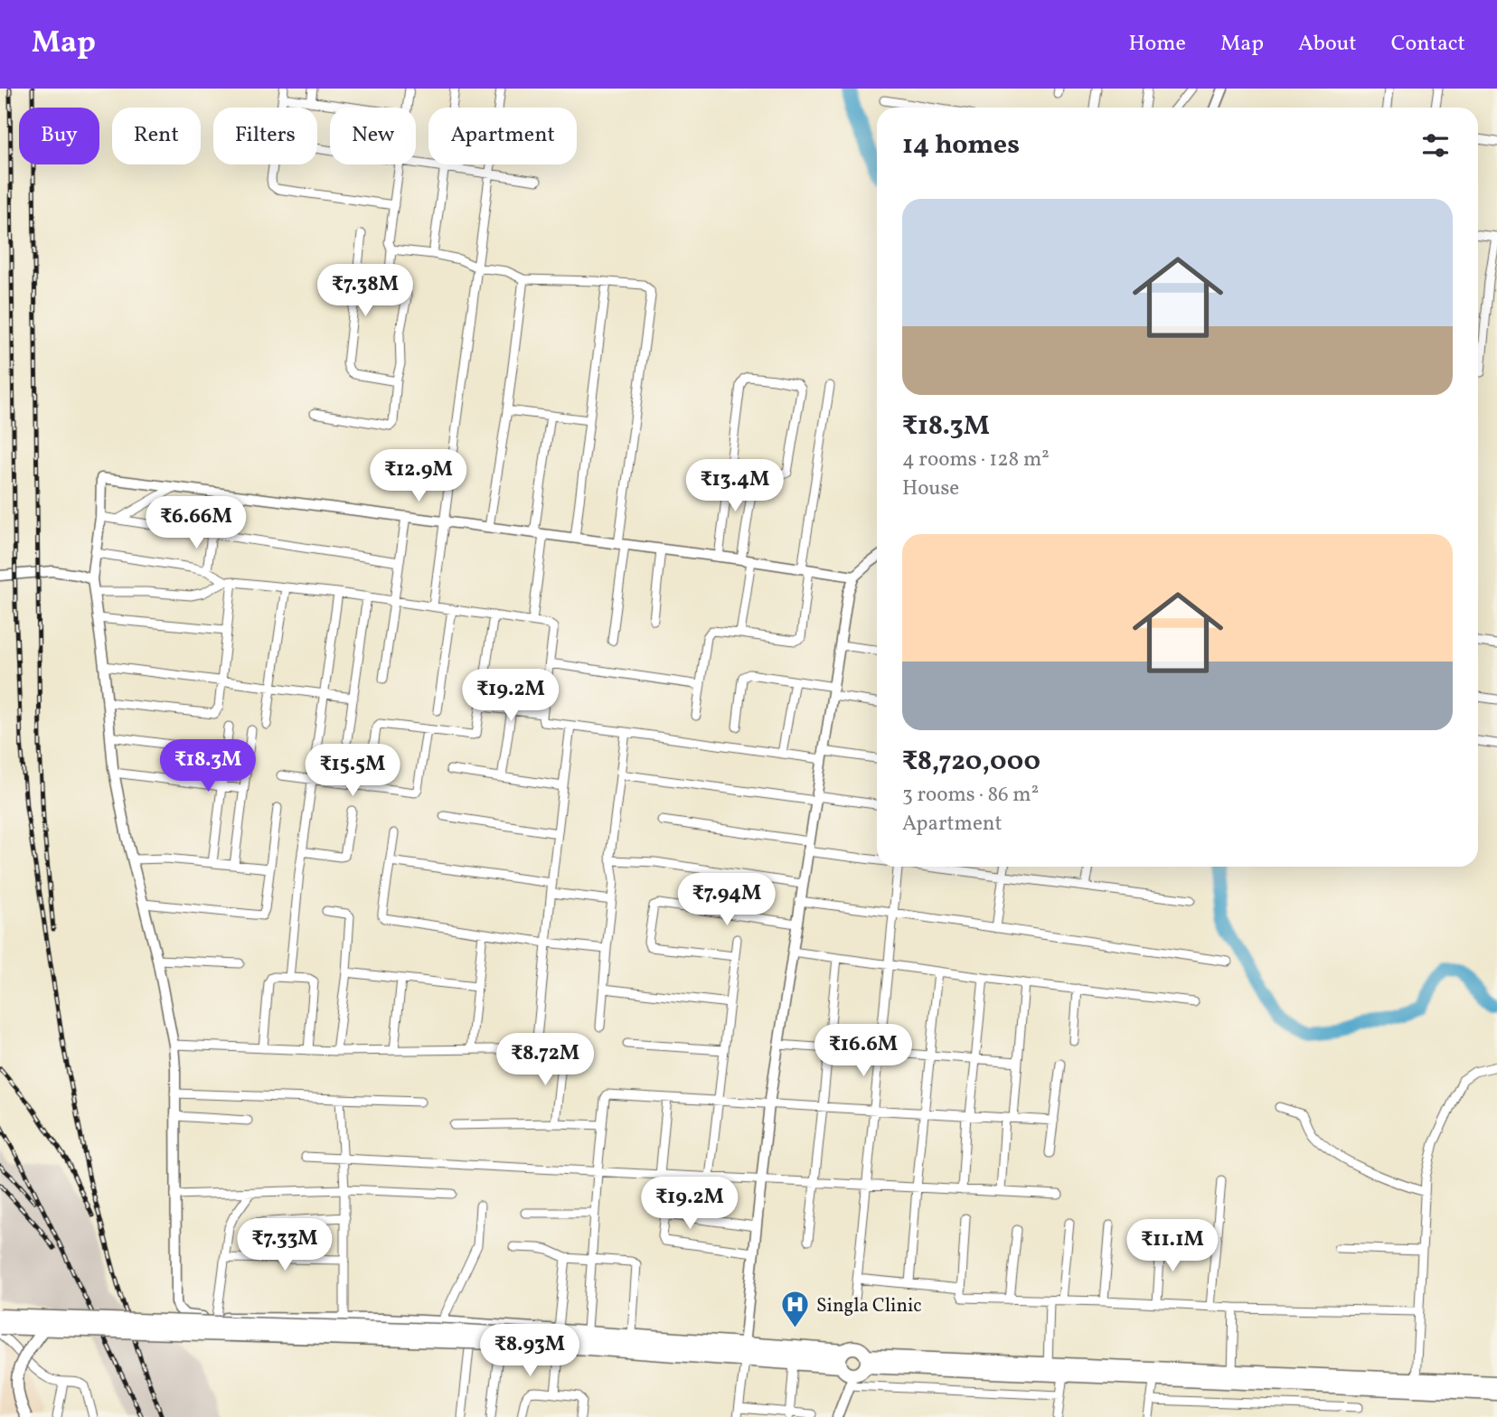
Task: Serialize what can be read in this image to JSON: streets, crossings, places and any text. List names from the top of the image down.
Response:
{
  "places": {
    "hospital": ["Singla Clinic"]
  },
  "page": {
    "header": "Map",
    "nav": [
      "Home",
      "Map",
      "About",
      "Contact"
    ],
    "chip": [
      "Buy",
      "Rent",
      "Filters",
      "New",
      "Apartment"
    ],
    "heading": "14 homes",
    "list": [
      {
        "name": "₹18.3M",
        "note": "4 rooms · 128 m² · House"
      },
      {
        "name": "₹8,720,000",
        "note": "3 rooms · 86 m² · Apartment"
      }
    ],
    "price": [
      "₹7.38M",
      "₹12.9M",
      "₹13.4M",
      "₹6.66M",
      "₹19.2M",
      "₹18.3M",
      "₹15.5M",
      "₹7.94M",
      "₹16.6M",
      "₹8.72M",
      "₹19.2M",
      "₹7.33M",
      "₹11.1M",
      "₹8.93M"
    ]
  }
}
